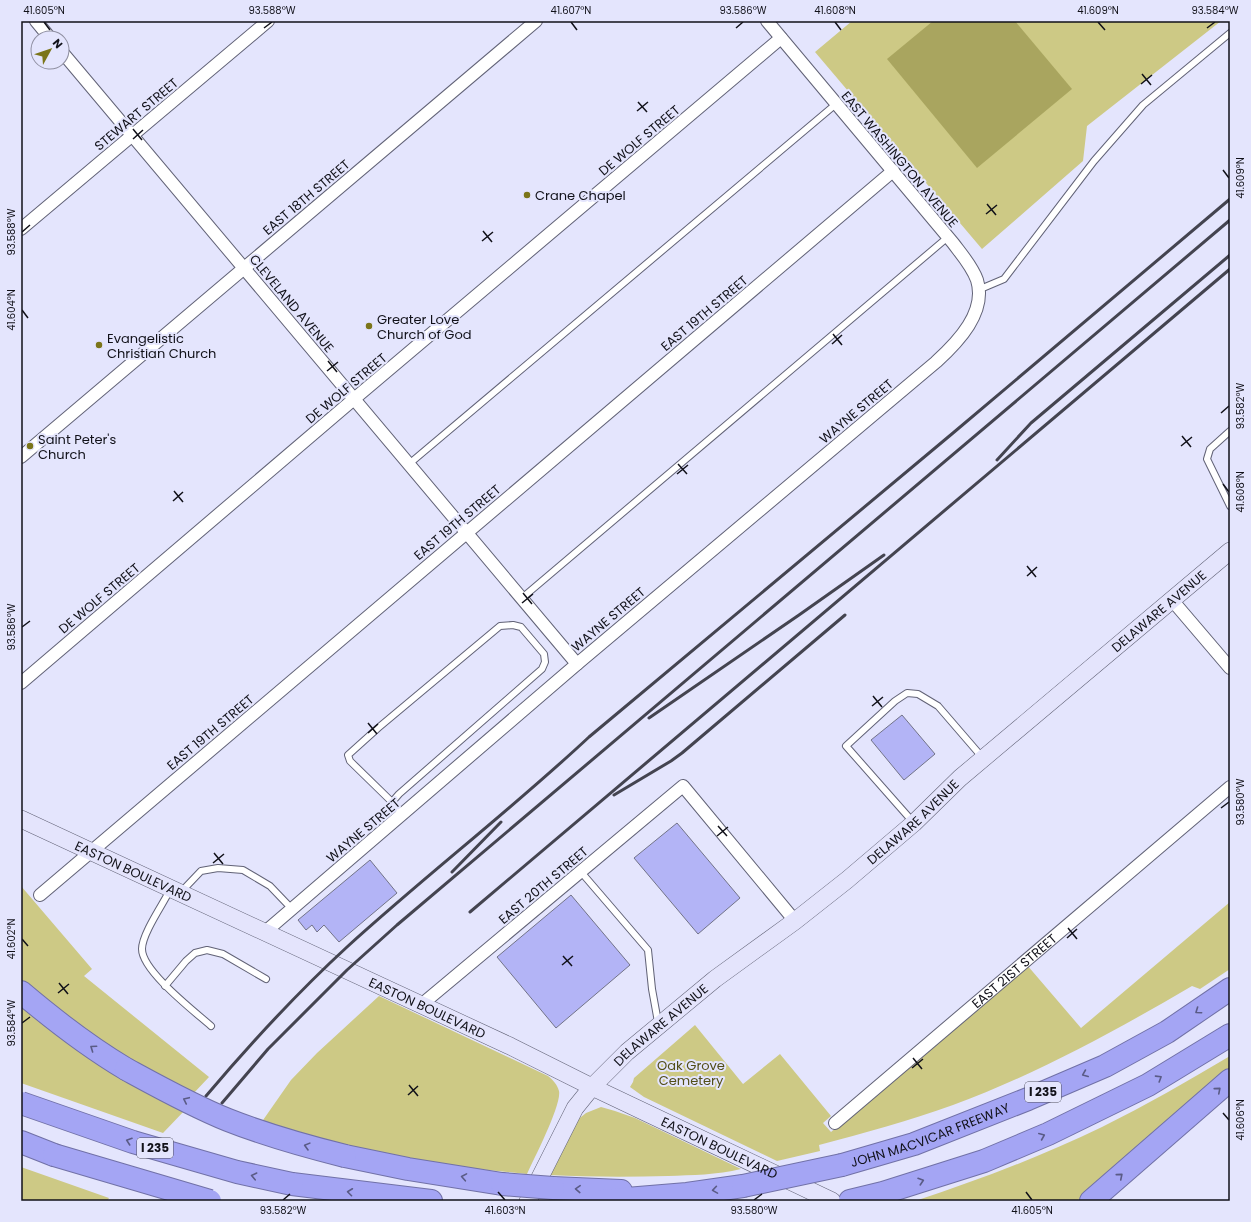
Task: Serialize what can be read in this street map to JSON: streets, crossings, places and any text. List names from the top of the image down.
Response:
{
  "streets": {
    "highway": ["I 235", "JOHN MACVICAR FREEWAY"],
    "main road": ["DELAWARE AVENUE", "EASTON BOULEVARD"],
    "street": [
      "STEWART STREET",
      "DE WOLF STREET",
      "EAST WASHINGTON AVENUE",
      "EAST 18TH STREET",
      "CLEVELAND AVENUE",
      "EAST 19TH STREET",
      "WAYNE STREET",
      "EAST 20TH STREET",
      "EAST 21ST STREET"
    ]
  },
  "crossings": [
    ["STEWART STREET", "CLEVELAND AVENUE"],
    ["DE WOLF STREET", "EAST WASHINGTON AVENUE"],
    ["DE WOLF STREET", "CLEVELAND AVENUE"],
    ["EAST WASHINGTON AVENUE", "EAST 19TH STREET"],
    ["EAST WASHINGTON AVENUE", "WAYNE STREET"],
    ["EAST 18TH STREET", "CLEVELAND AVENUE"],
    ["CLEVELAND AVENUE", "EAST 19TH STREET"],
    ["CLEVELAND AVENUE", "WAYNE STREET"],
    ["EAST 19TH STREET", "EASTON BOULEVARD"],
    ["WAYNE STREET", "EASTON BOULEVARD"],
    ["DELAWARE AVENUE", "EASTON BOULEVARD"],
    ["DELAWARE AVENUE", "EAST 20TH STREET"],
    ["EASTON BOULEVARD", "EAST 20TH STREET"]
  ],
  "parks": ["Oak Grove Cemetery"],
  "places": [
    "Crane Chapel",
    "Greater Love Church of God",
    "Evangelistic Christian Church",
    "Saint Peter's Church"
  ],
  "north": "top right",
  "coordinates": [
    "41.605°N",
    "93.588°W",
    "41.607°N",
    "93.586°W",
    "41.608°N",
    "41.609°N",
    "93.584°W",
    "41.604°N",
    "93.582°W",
    "93.580°W",
    "41.602°N",
    "41.606°N",
    "41.603°N"
  ]
}
